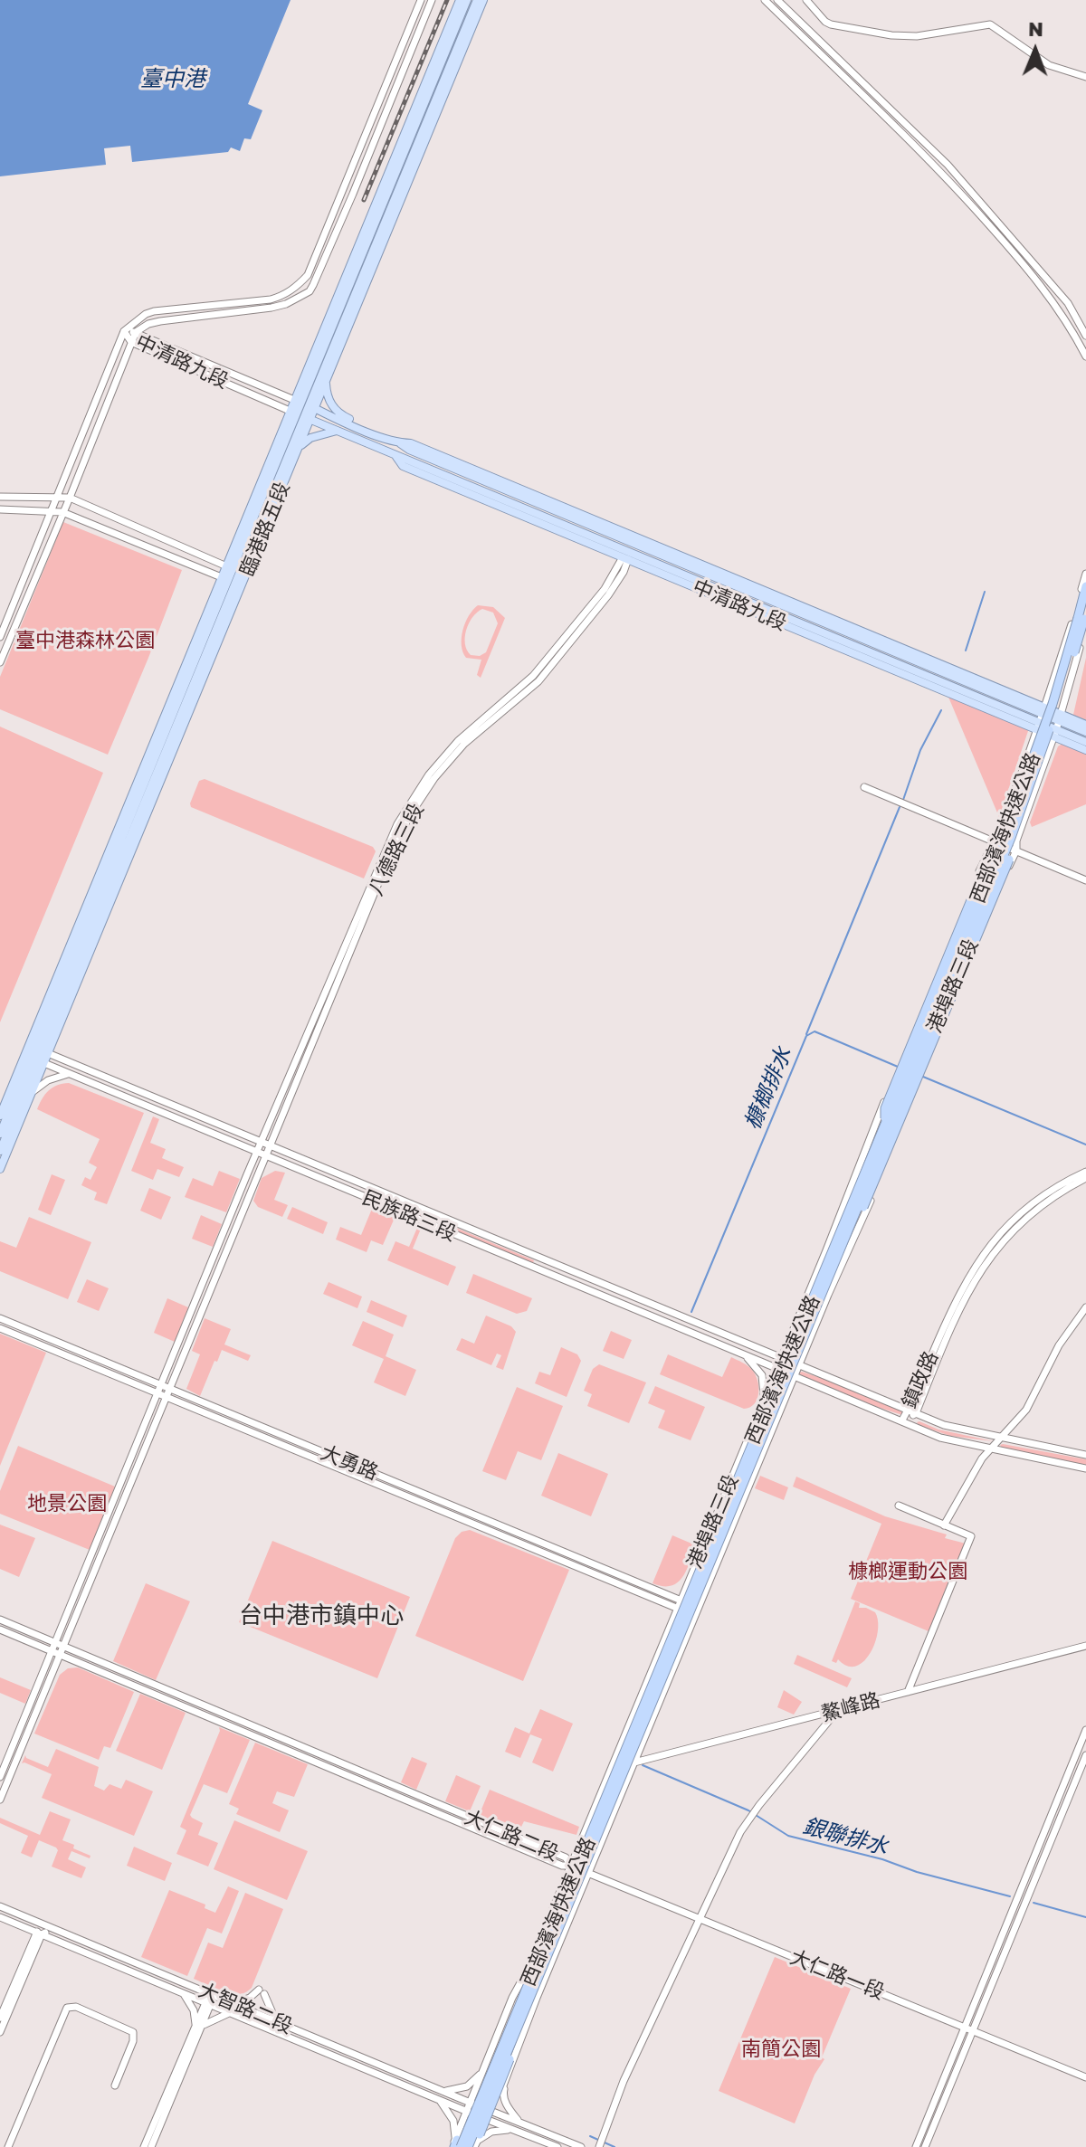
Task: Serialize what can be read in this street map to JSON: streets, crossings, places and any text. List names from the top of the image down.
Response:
{
  "streets": {
    "highway": ["西部濱海快速公路"],
    "main road": ["中清路九段", "臨港路五段"],
    "street": [
      "八德路三段",
      "港埠路三段",
      "民族路三段",
      "鎮政路",
      "大勇路",
      "鰲峰路",
      "大仁路二段",
      "大仁路一段",
      "大智路二段"
    ]
  },
  "crossings": [
    ["中清路九段", "臨港路五段"],
    ["中清路九段", "八德路三段"],
    ["中清路九段", "港埠路三段"],
    ["臨港路五段", "民族路三段"],
    ["八德路三段", "民族路三段"],
    ["八德路三段", "大勇路"],
    ["八德路三段", "大仁路二段"],
    ["港埠路三段", "民族路三段"],
    ["港埠路三段", "大勇路"],
    ["港埠路三段", "鰲峰路"],
    ["港埠路三段", "大仁路二段"],
    ["港埠路三段", "大仁路一段"],
    ["港埠路三段", "大智路二段"],
    ["民族路三段", "鎮政路"],
    ["大仁路二段", "大仁路一段"]
  ],
  "districts": ["台中港市鎮中心"],
  "water": ["臺中港", "槺榔排水", "銀聯排水"],
  "parks": [
    "臺中港森林公園",
    "地景公園",
    "槺榔運動公園",
    "南簡公園"
  ],
  "north": "top"
}
